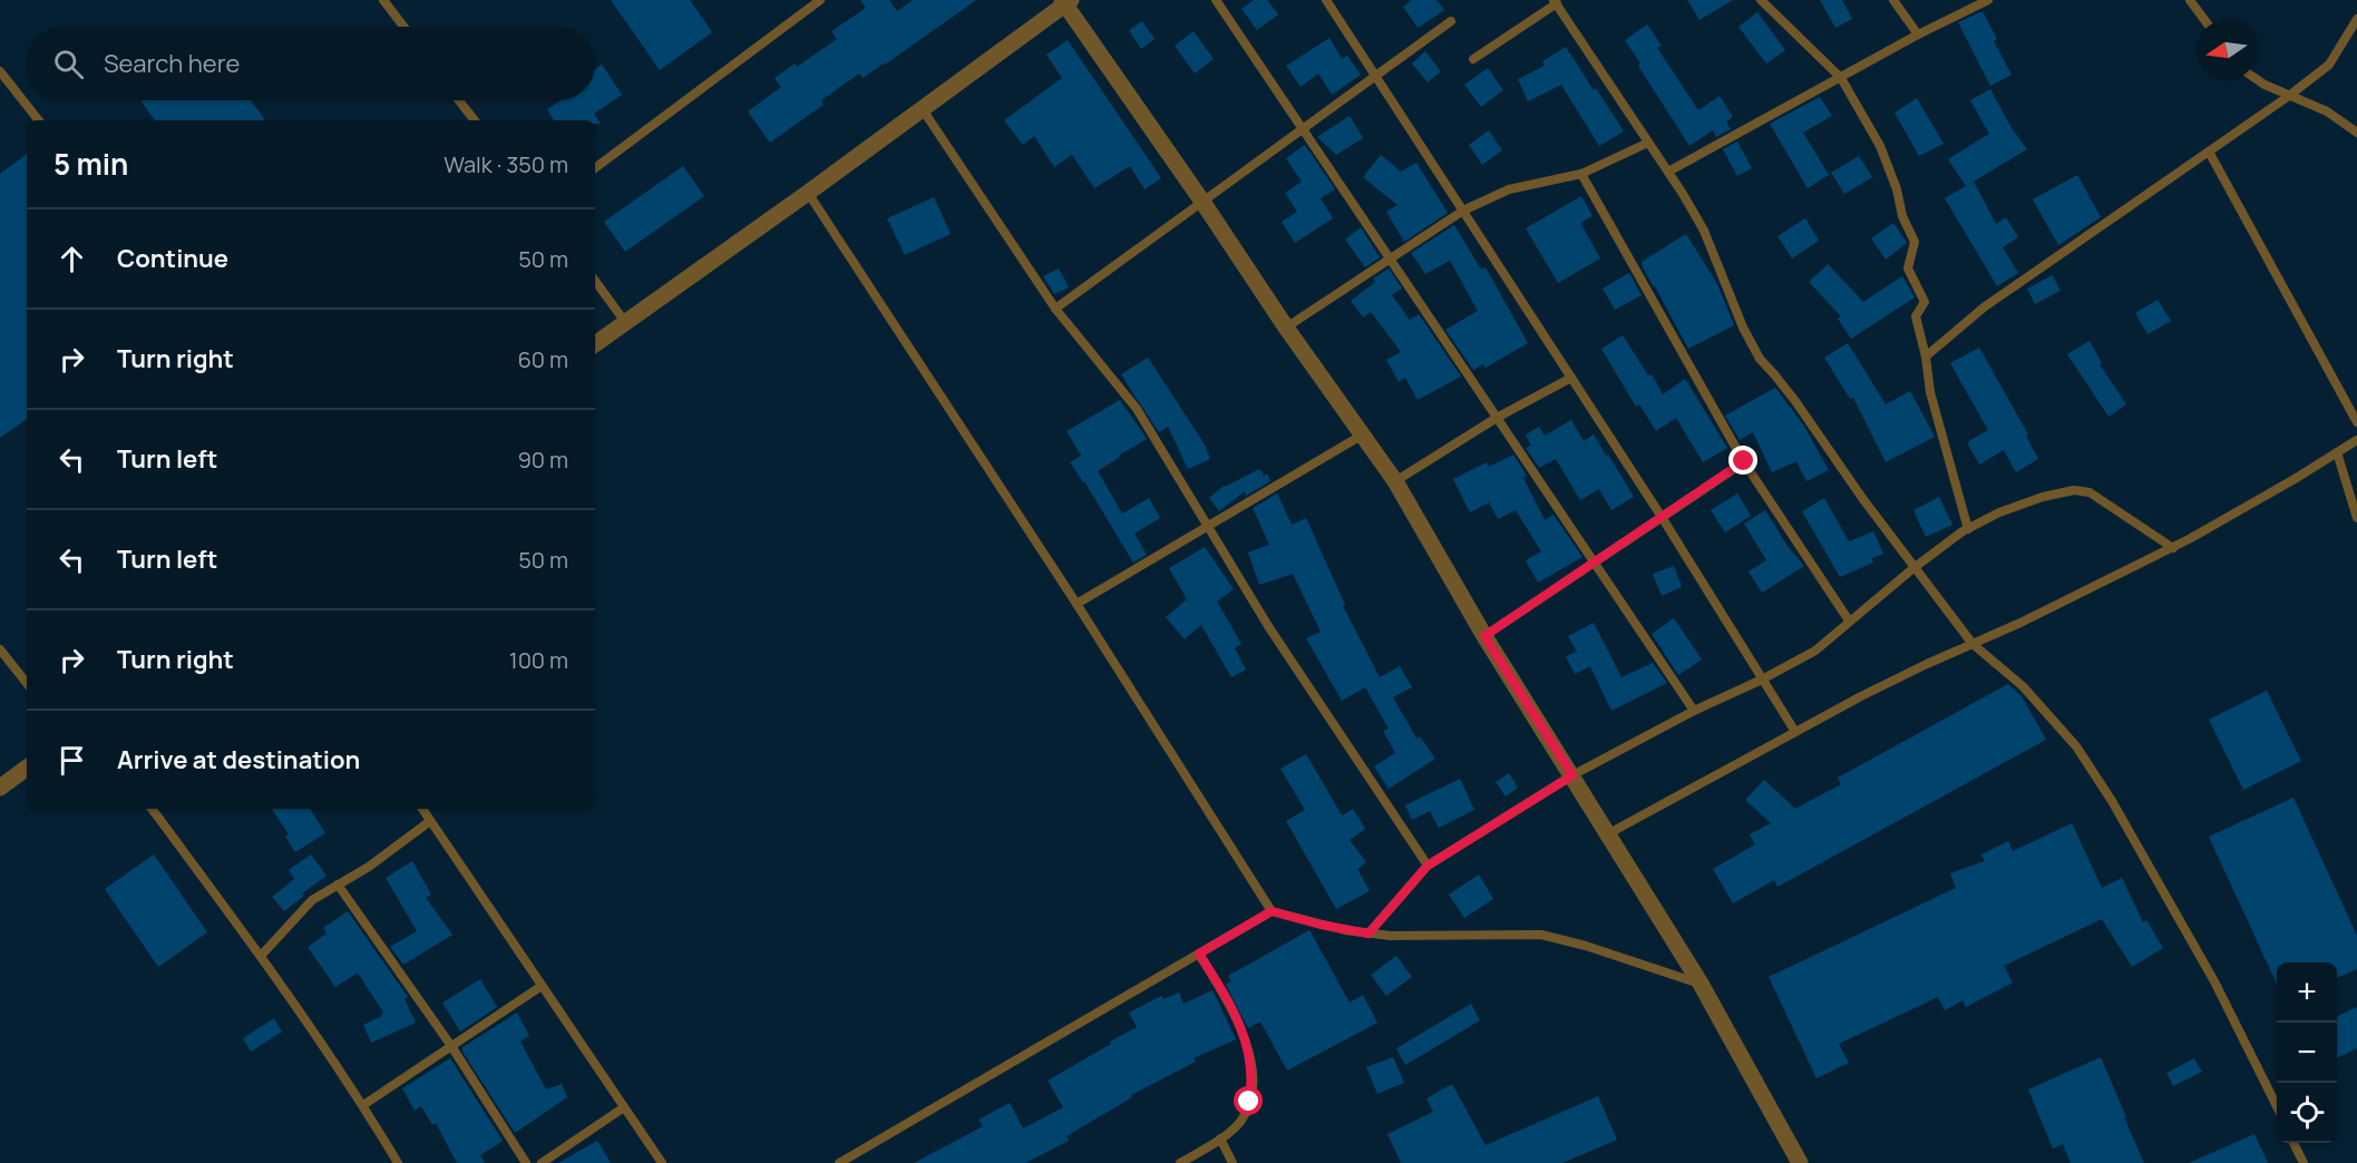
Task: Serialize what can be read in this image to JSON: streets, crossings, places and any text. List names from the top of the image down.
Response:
{
  "north": "left",
  "page": {
    "search": "Search here",
    "heading": ["5 min", "Walk · 350 m"],
    "list": [
      ["Continue", "50 m"],
      ["Turn right", "60 m"],
      ["Turn left", "90 m"],
      ["Turn left", "50 m"],
      ["Turn right", "100 m"],
      "Arrive at destination"
    ],
    "map_buttons": ["+", "−"]
  }
}
